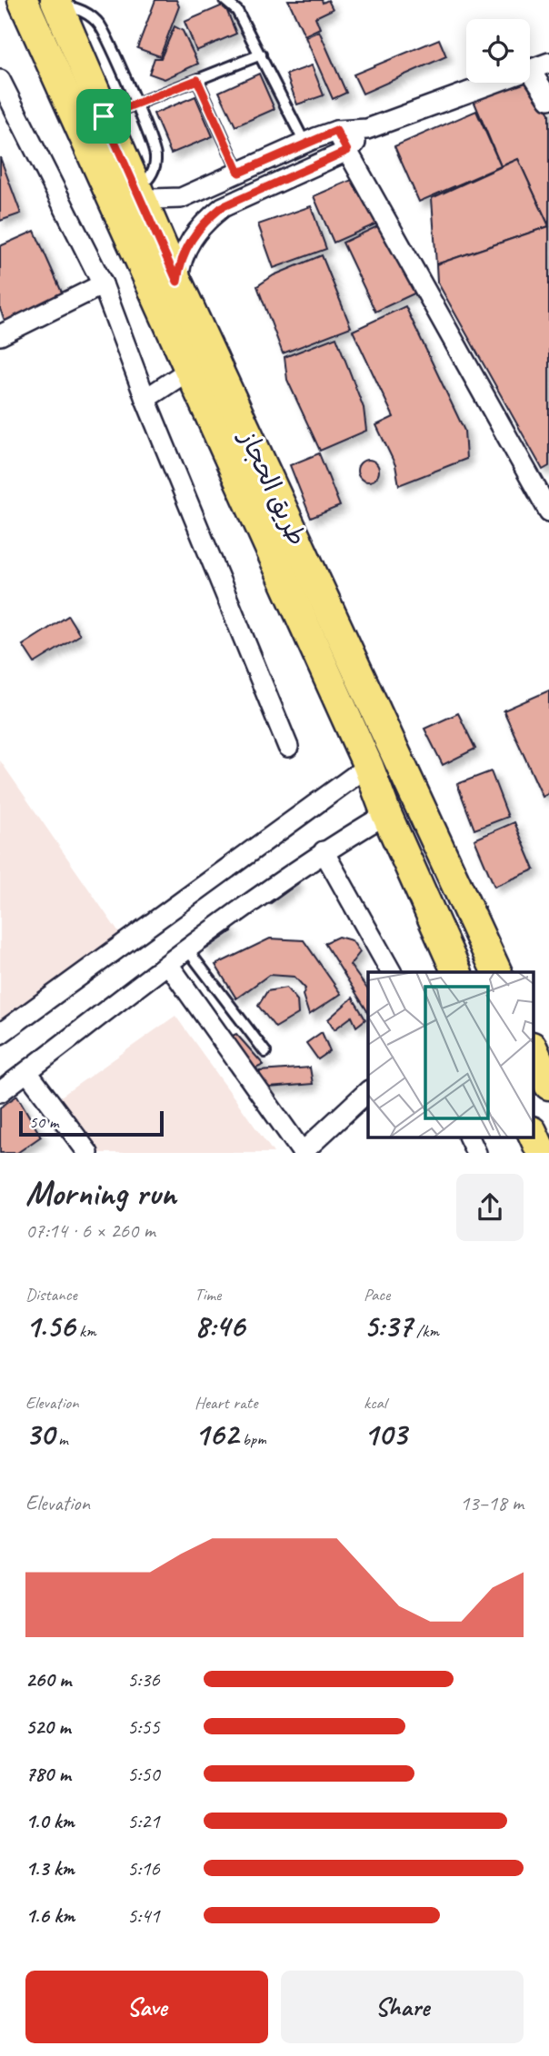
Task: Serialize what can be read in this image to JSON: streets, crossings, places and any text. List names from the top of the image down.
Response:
{
  "streets": {
    "main road": ["طريق الحجاز"]
  },
  "scale_bar": "50 m",
  "page": {
    "scale": "50 m",
    "heading": ["Morning run", "07:14 · 6 × 260 m"],
    "stats": [
      ["Distance", "1.56 km"],
      ["Time", "8:46"],
      ["Pace", "5:37 /km"],
      ["Elevation", "30 m"],
      ["Heart rate", "162 bpm"],
      ["kcal", "103"]
    ],
    "chart": ["Elevation", "13–18 m"],
    "list": [
      {
        "name": "260 m",
        "note": "5:36"
      },
      {
        "name": "520 m",
        "note": "5:55"
      },
      {
        "name": "780 m",
        "note": "5:50"
      },
      {
        "name": "1.0 km",
        "note": "5:21"
      },
      {
        "name": "1.3 km",
        "note": "5:16"
      },
      {
        "name": "1.6 km",
        "note": "5:41"
      }
    ],
    "buttons": ["Save", "Share"]
  }
}
